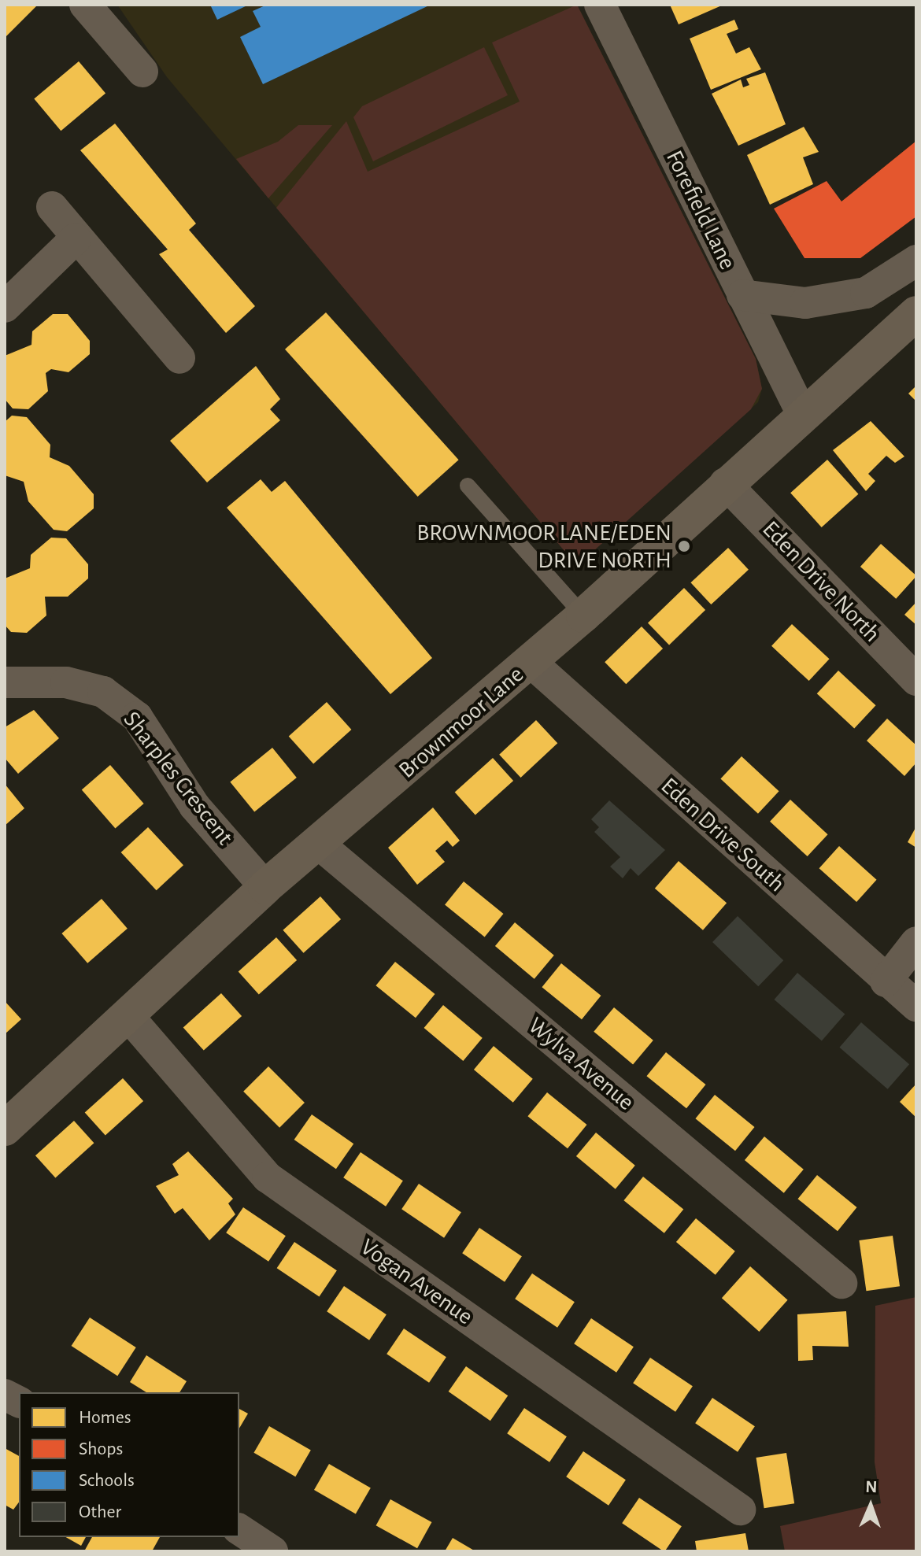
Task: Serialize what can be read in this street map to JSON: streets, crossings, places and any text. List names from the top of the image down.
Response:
{
  "streets": {
    "street": [
      "Forefield Lane",
      "Eden Drive North",
      "Brownmoor Lane",
      "Sharples Crescent",
      "Eden Drive South",
      "Wylva Avenue",
      "Vogan Avenue"
    ]
  },
  "crossings": [
    ["Forefield Lane", "Brownmoor Lane"],
    ["Eden Drive North", "Brownmoor Lane"],
    ["Brownmoor Lane", "Sharples Crescent"],
    ["Brownmoor Lane", "Eden Drive South"],
    ["Brownmoor Lane", "Wylva Avenue"],
    ["Brownmoor Lane", "Vogan Avenue"]
  ],
  "places": ["BROWNMOOR LANE/EDEN DRIVE NORTH"],
  "legend": [
    "Homes",
    "Shops",
    "Schools",
    "Other"
  ],
  "north": "top"
}
